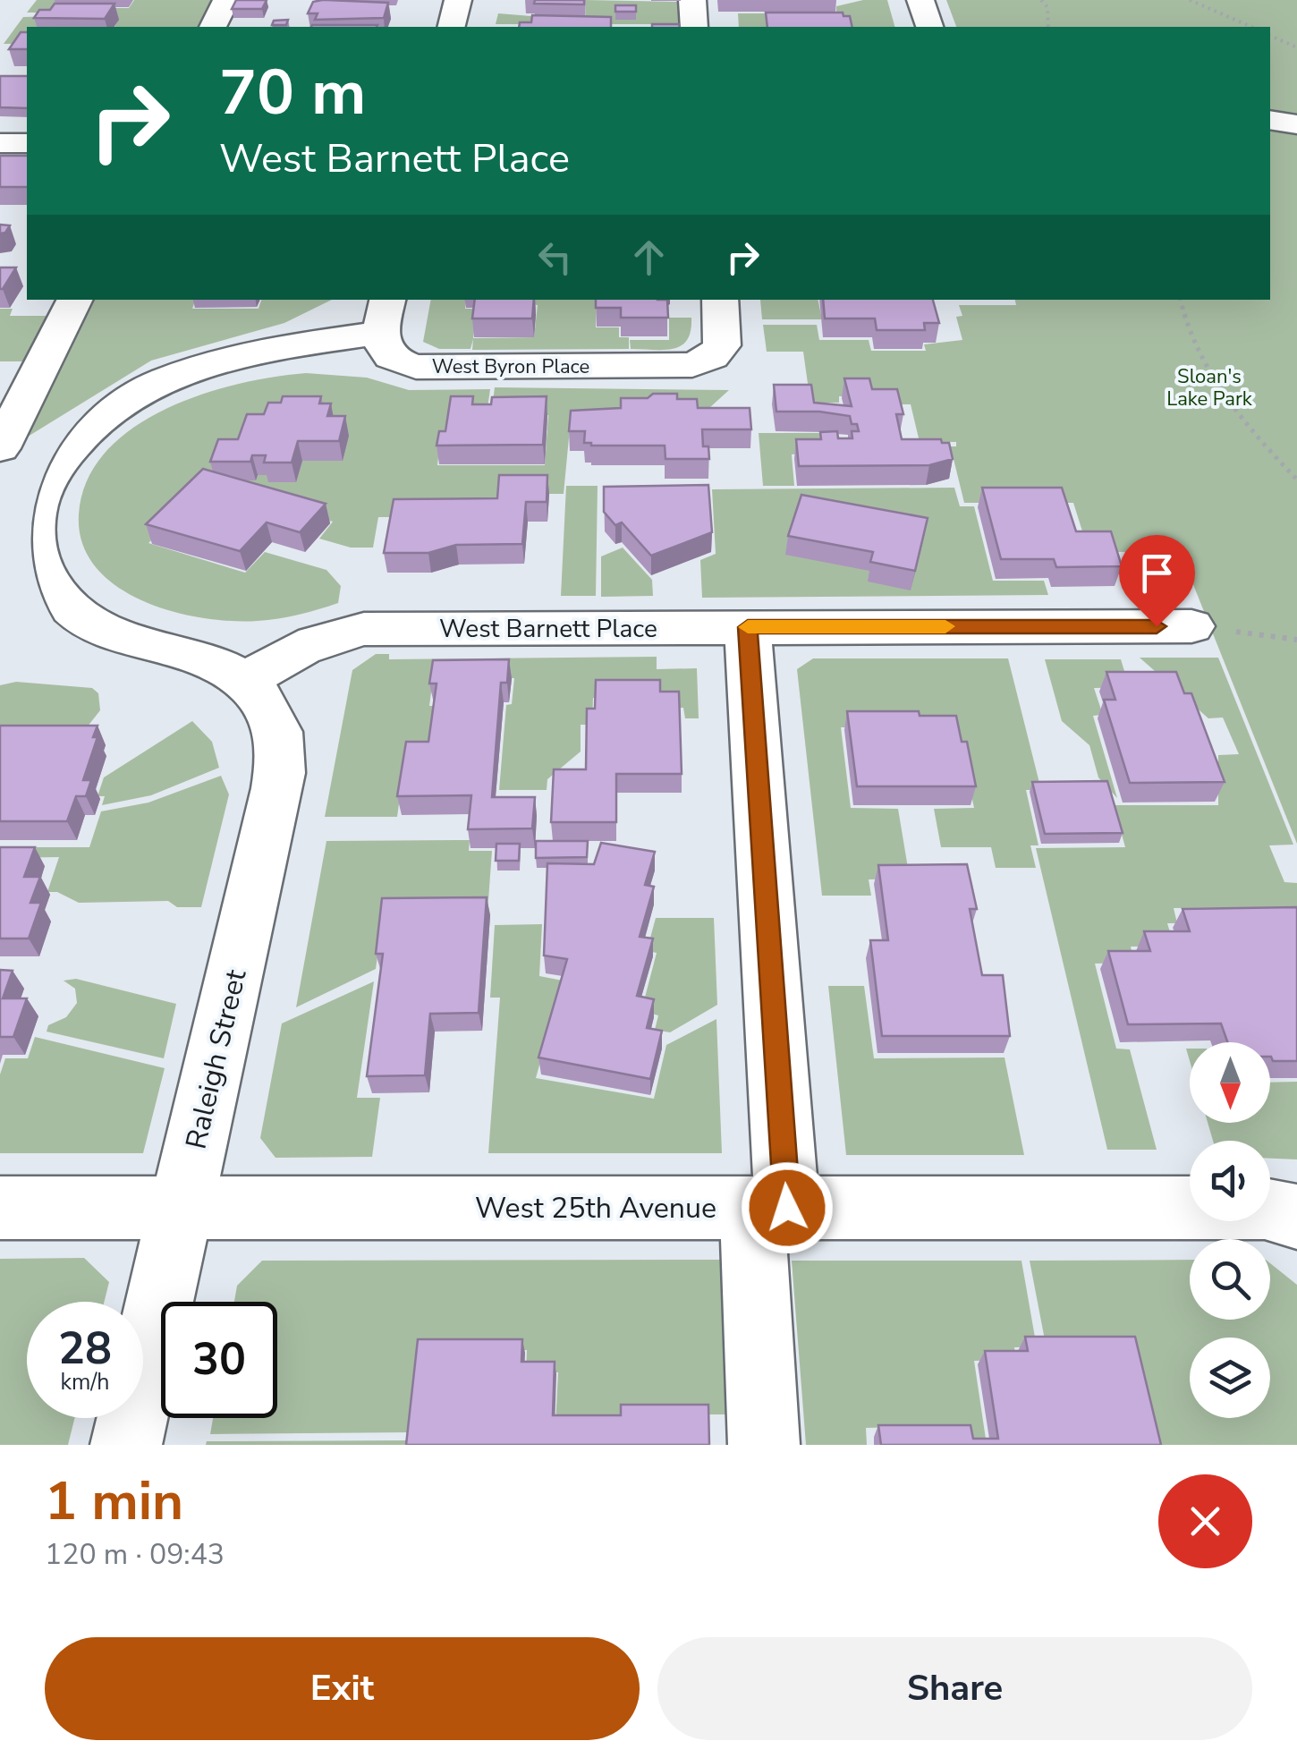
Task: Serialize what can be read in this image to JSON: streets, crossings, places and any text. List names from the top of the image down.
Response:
{
  "streets": {
    "street": [
      "West Byron Place",
      "West Barnett Place",
      "Raleigh Street",
      "West 25th Avenue"
    ]
  },
  "crossings": [
    ["West Barnett Place", "Raleigh Street"],
    ["Raleigh Street", "West 25th Avenue"]
  ],
  "parks": ["Sloan's Lake Park"],
  "north": "bottom",
  "page": {
    "turn": ["70 m", "West Barnett Place"],
    "speed": "28 km/h",
    "limit": "30",
    "heading": ["1 min", "120 m · 09:43"],
    "buttons": ["Exit", "Share"]
  }
}
